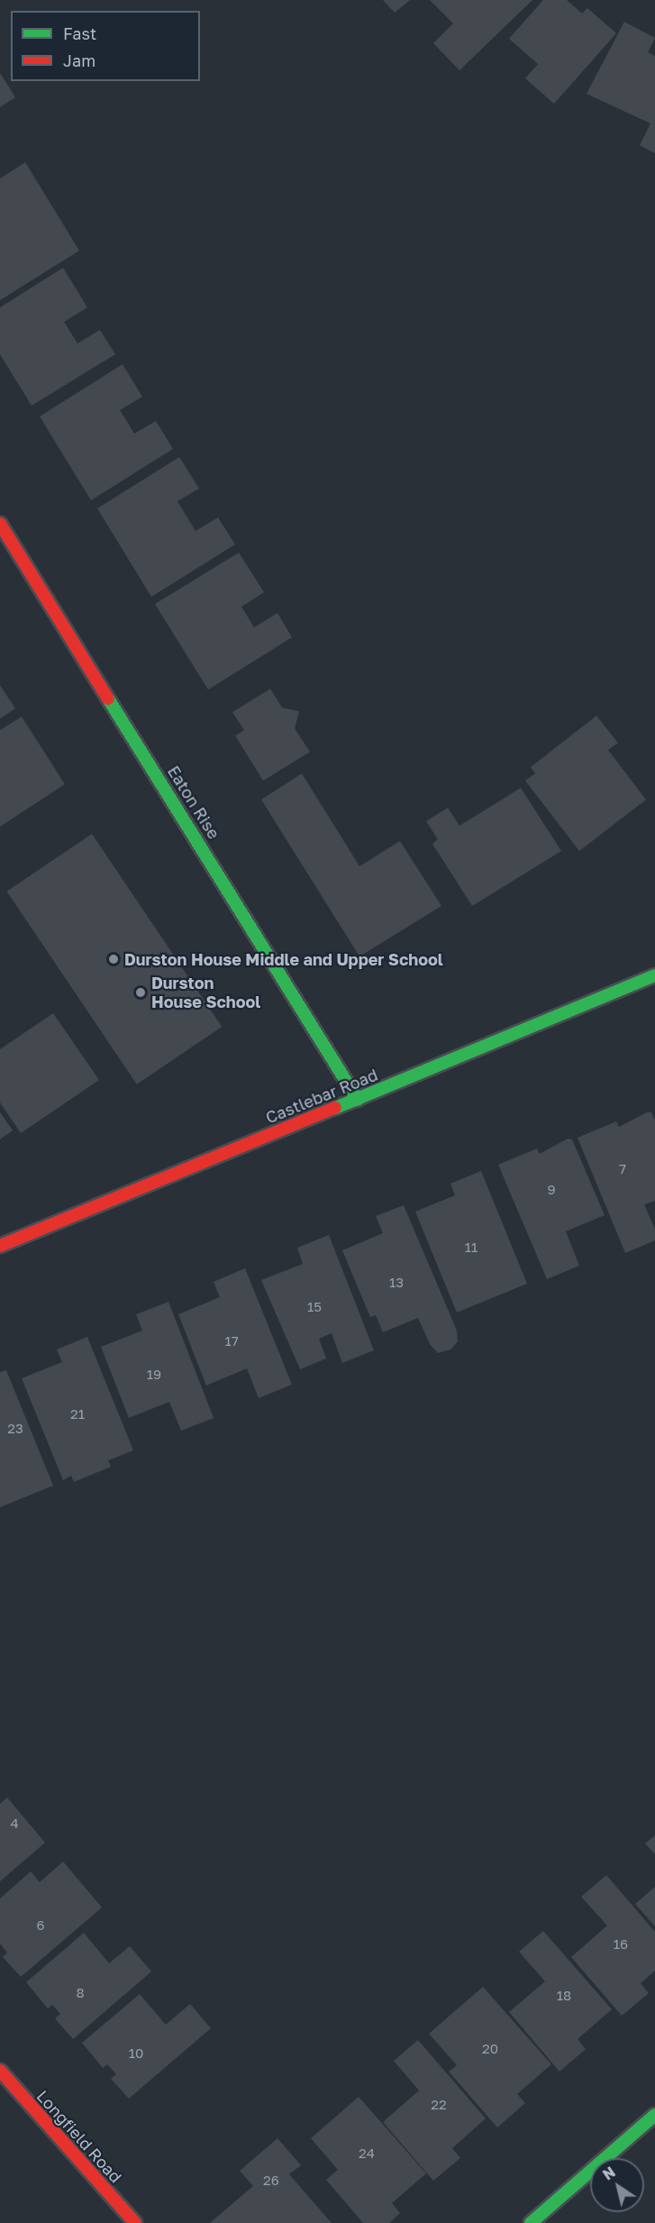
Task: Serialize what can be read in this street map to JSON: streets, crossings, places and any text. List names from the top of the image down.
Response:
{
  "streets": {
    "street": ["Eaton Rise", "Castlebar Road", "Longfield Road"]
  },
  "crossings": [
    ["Eaton Rise", "Castlebar Road"]
  ],
  "places": ["Durston House Middle and Upper School", "Durston House School"],
  "house_numbers": [
    "7",
    "9",
    "11",
    "13",
    "15",
    "17",
    "19",
    "21",
    "23",
    "4",
    "6",
    "16",
    "8",
    "18",
    "20",
    "10",
    "22",
    "24",
    "26"
  ],
  "legend": ["Fast", "Jam"],
  "north": "top left"
}
